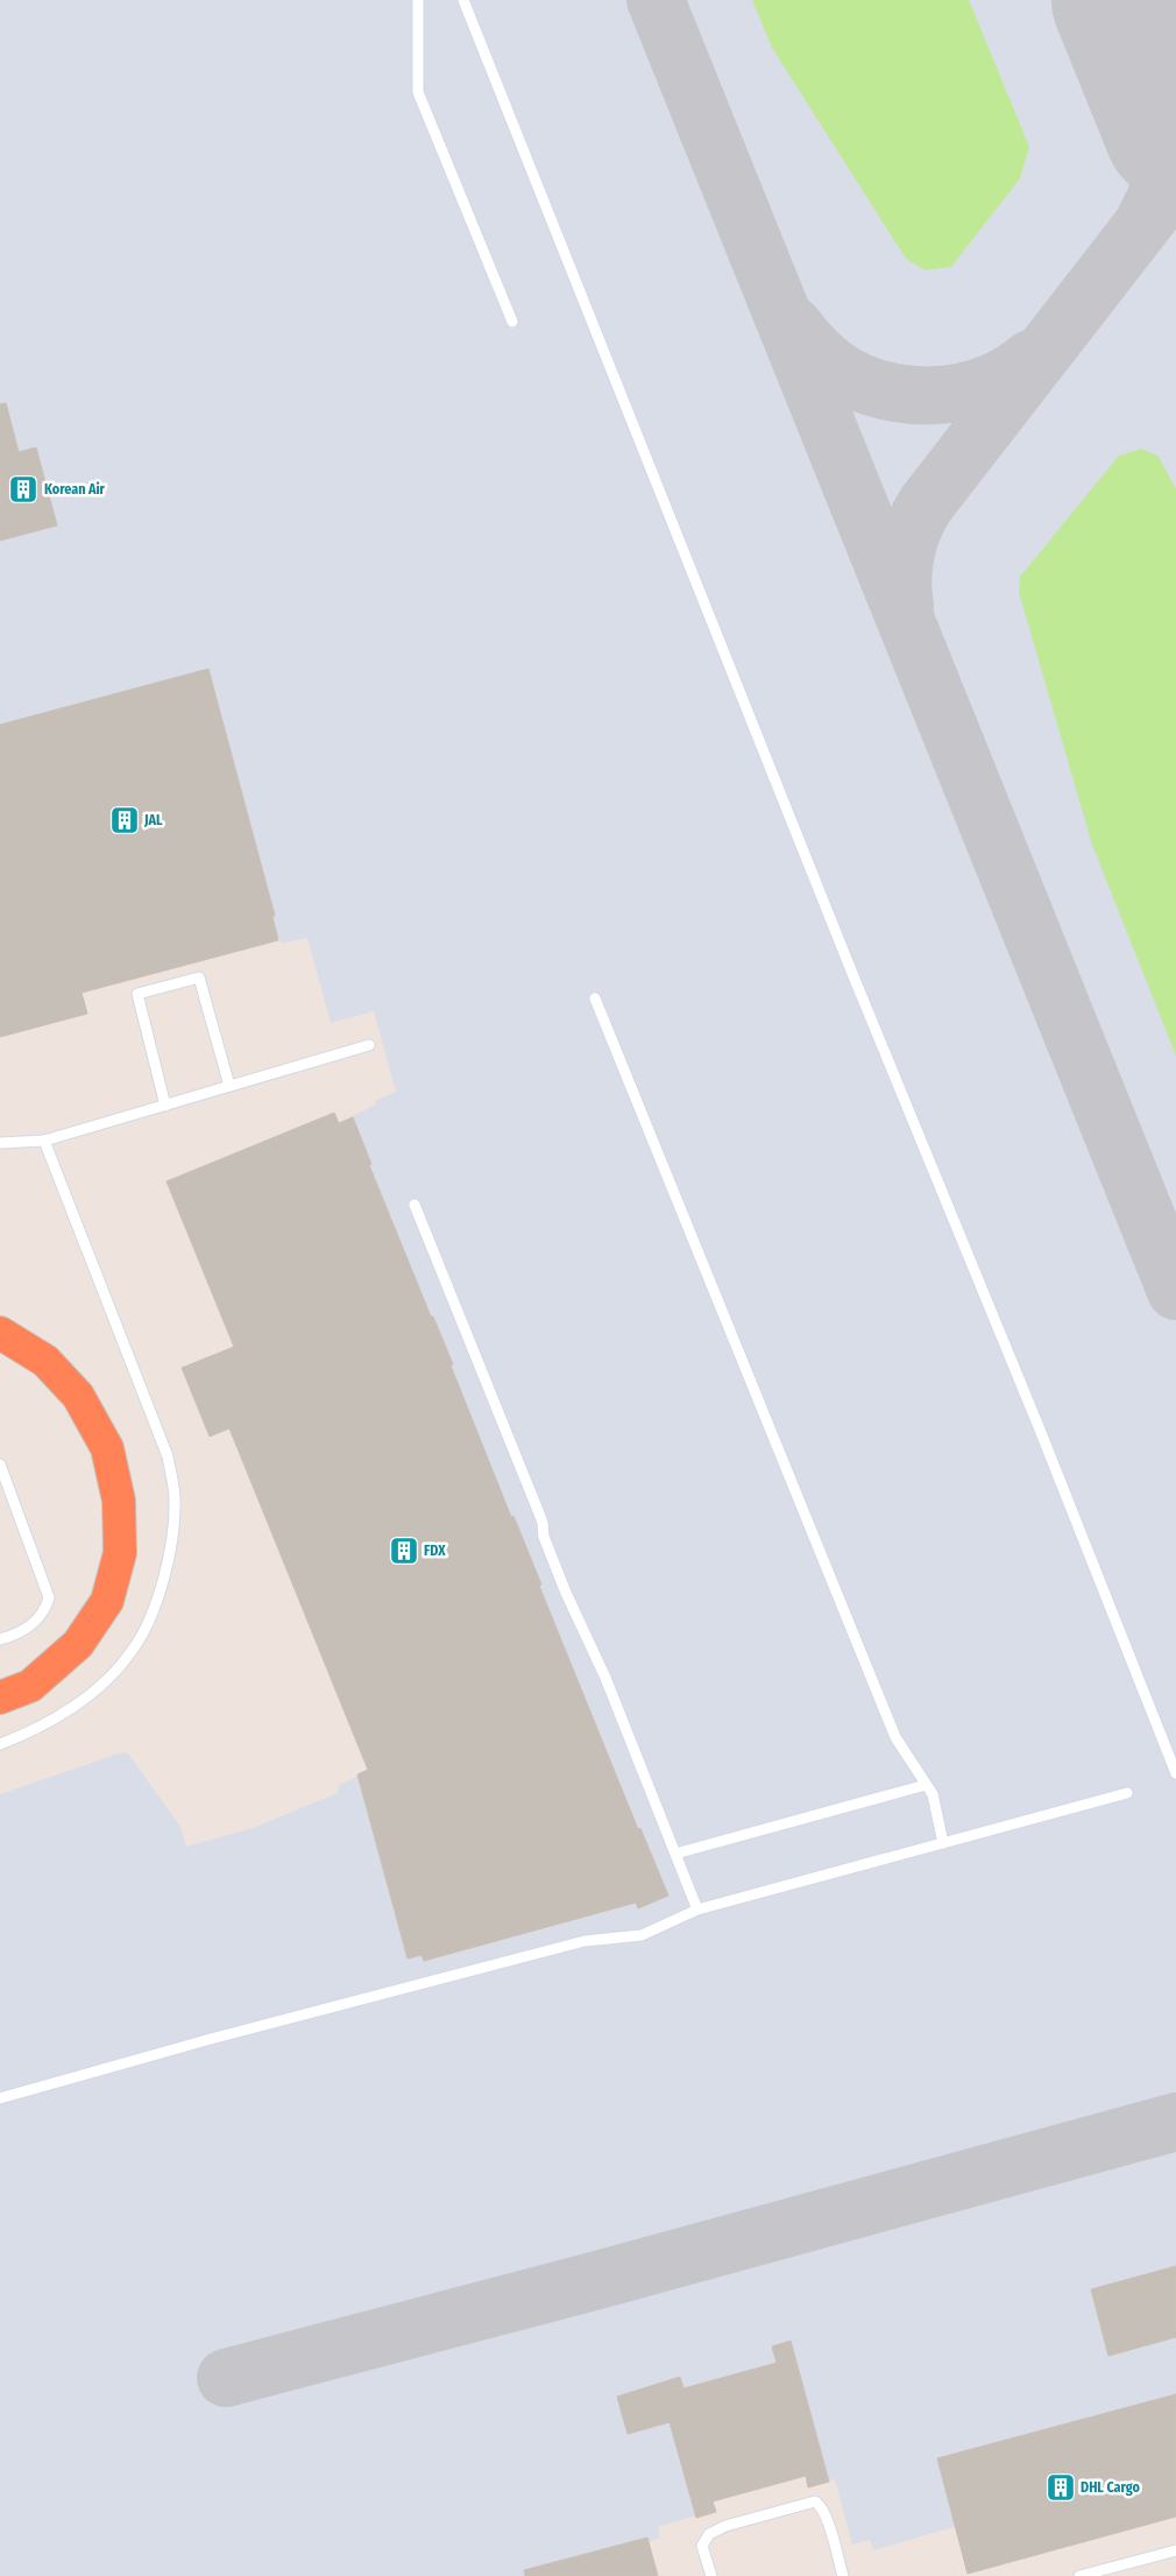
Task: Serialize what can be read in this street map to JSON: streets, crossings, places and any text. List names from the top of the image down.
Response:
{
  "places": {
    "building": [
      "Korean Air",
      "JAL",
      "FDX",
      "DHL Cargo"
    ]
  }
}
